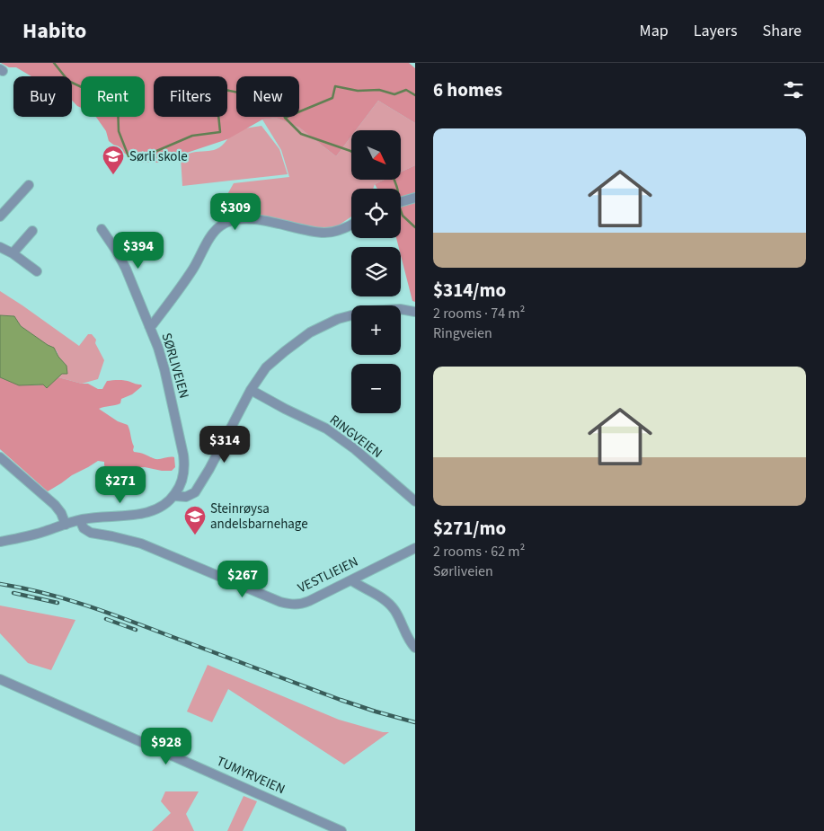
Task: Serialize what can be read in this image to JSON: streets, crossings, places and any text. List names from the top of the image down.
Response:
{
  "streets": {
    "street": [
      "SØRLIVEIEN",
      "RINGVEIEN",
      "VESTLIEIEN",
      "TUMYRVEIEN"
    ]
  },
  "crossings": [
    ["SØRLIVEIEN", "VESTLIEIEN"]
  ],
  "places": {
    "school or university": ["Sørli skole", "Steinrøysa andelsbarnehage"]
  },
  "north": "bottom right",
  "page": {
    "header": "Habito",
    "nav": ["Map", "Layers", "Share"],
    "heading": "6 homes",
    "chip": [
      "Buy",
      "Rent",
      "Filters",
      "New"
    ],
    "list": [
      {
        "name": "$314/mo",
        "note": "2 rooms · 74 m² · Ringveien"
      },
      {
        "name": "$271/mo",
        "note": "2 rooms · 62 m² · Sørliveien"
      }
    ],
    "map_buttons": ["+", "−"],
    "price": [
      "$309",
      "$394",
      "$314",
      "$271",
      "$267",
      "$928"
    ]
  }
}
